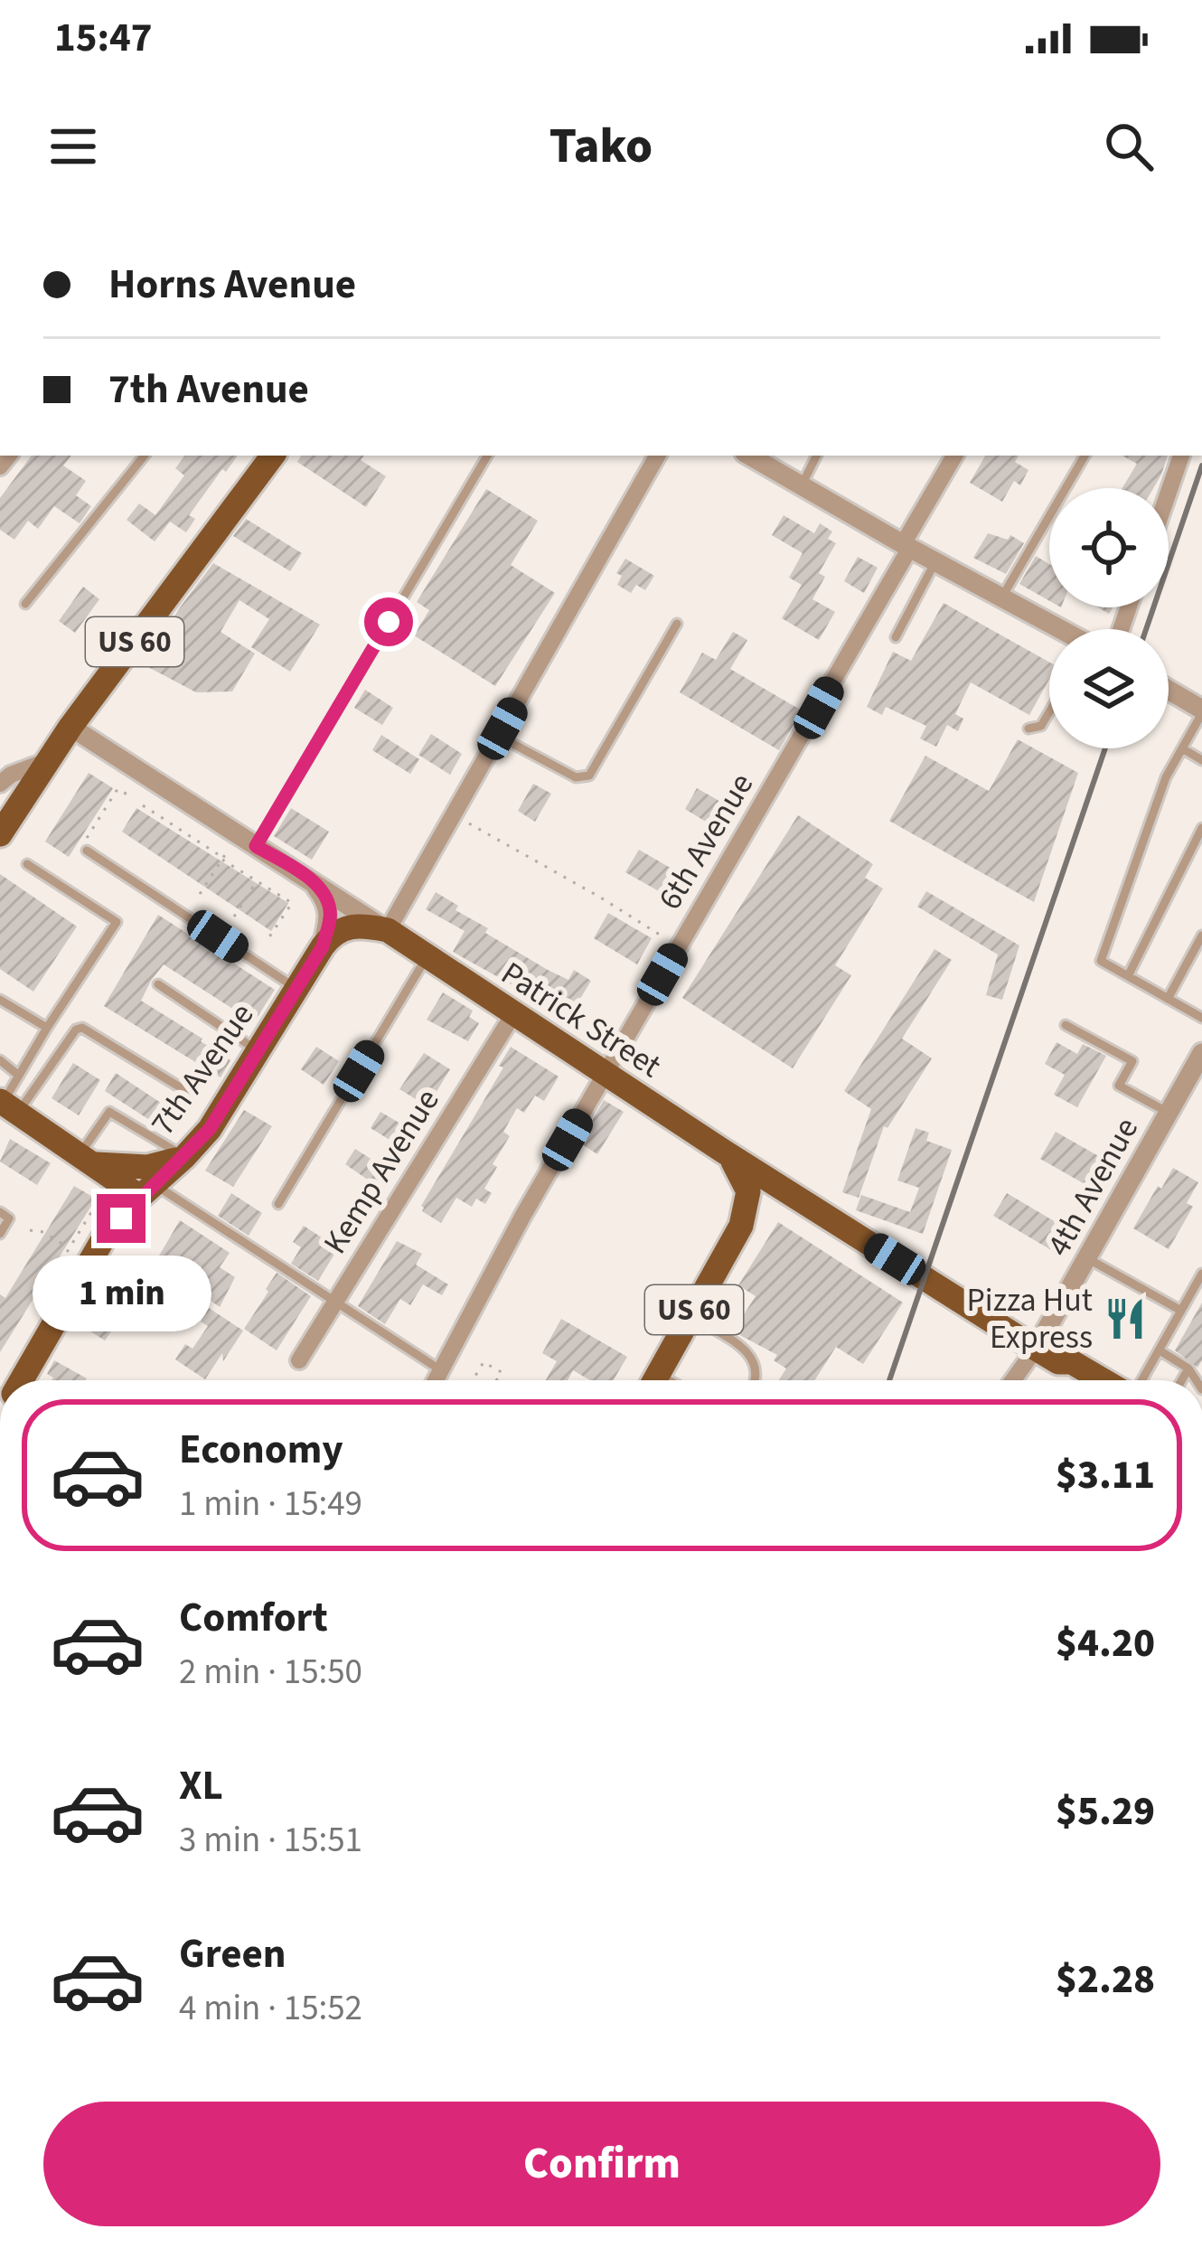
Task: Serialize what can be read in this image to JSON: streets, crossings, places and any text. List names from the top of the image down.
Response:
{
  "streets": {
    "main road": ["US 60", "Patrick Street", "7th Avenue"],
    "street": ["6th Avenue", "Kemp Avenue", "4th Avenue"]
  },
  "crossings": [
    ["US 60", "Patrick Street"],
    ["6th Avenue", "Patrick Street"],
    ["Patrick Street", "Kemp Avenue"],
    ["Patrick Street", "4th Avenue"]
  ],
  "places": {
    "restaurant": ["Pizza Hut Express"]
  },
  "page": {
    "status": "15:47",
    "header": "Tako",
    "banner": ["Horns Avenue", "7th Avenue"],
    "bubble": "1 min",
    "list": [
      {
        "name": "Economy",
        "note": "1 min · 15:49",
        "value": "$3.11"
      },
      {
        "name": "Comfort",
        "note": "2 min · 15:50",
        "value": "$4.20"
      },
      {
        "name": "XL",
        "note": "3 min · 15:51",
        "value": "$5.29"
      },
      {
        "name": "Green",
        "note": "4 min · 15:52",
        "value": "$2.28"
      }
    ],
    "buttons": "Confirm"
  }
}
